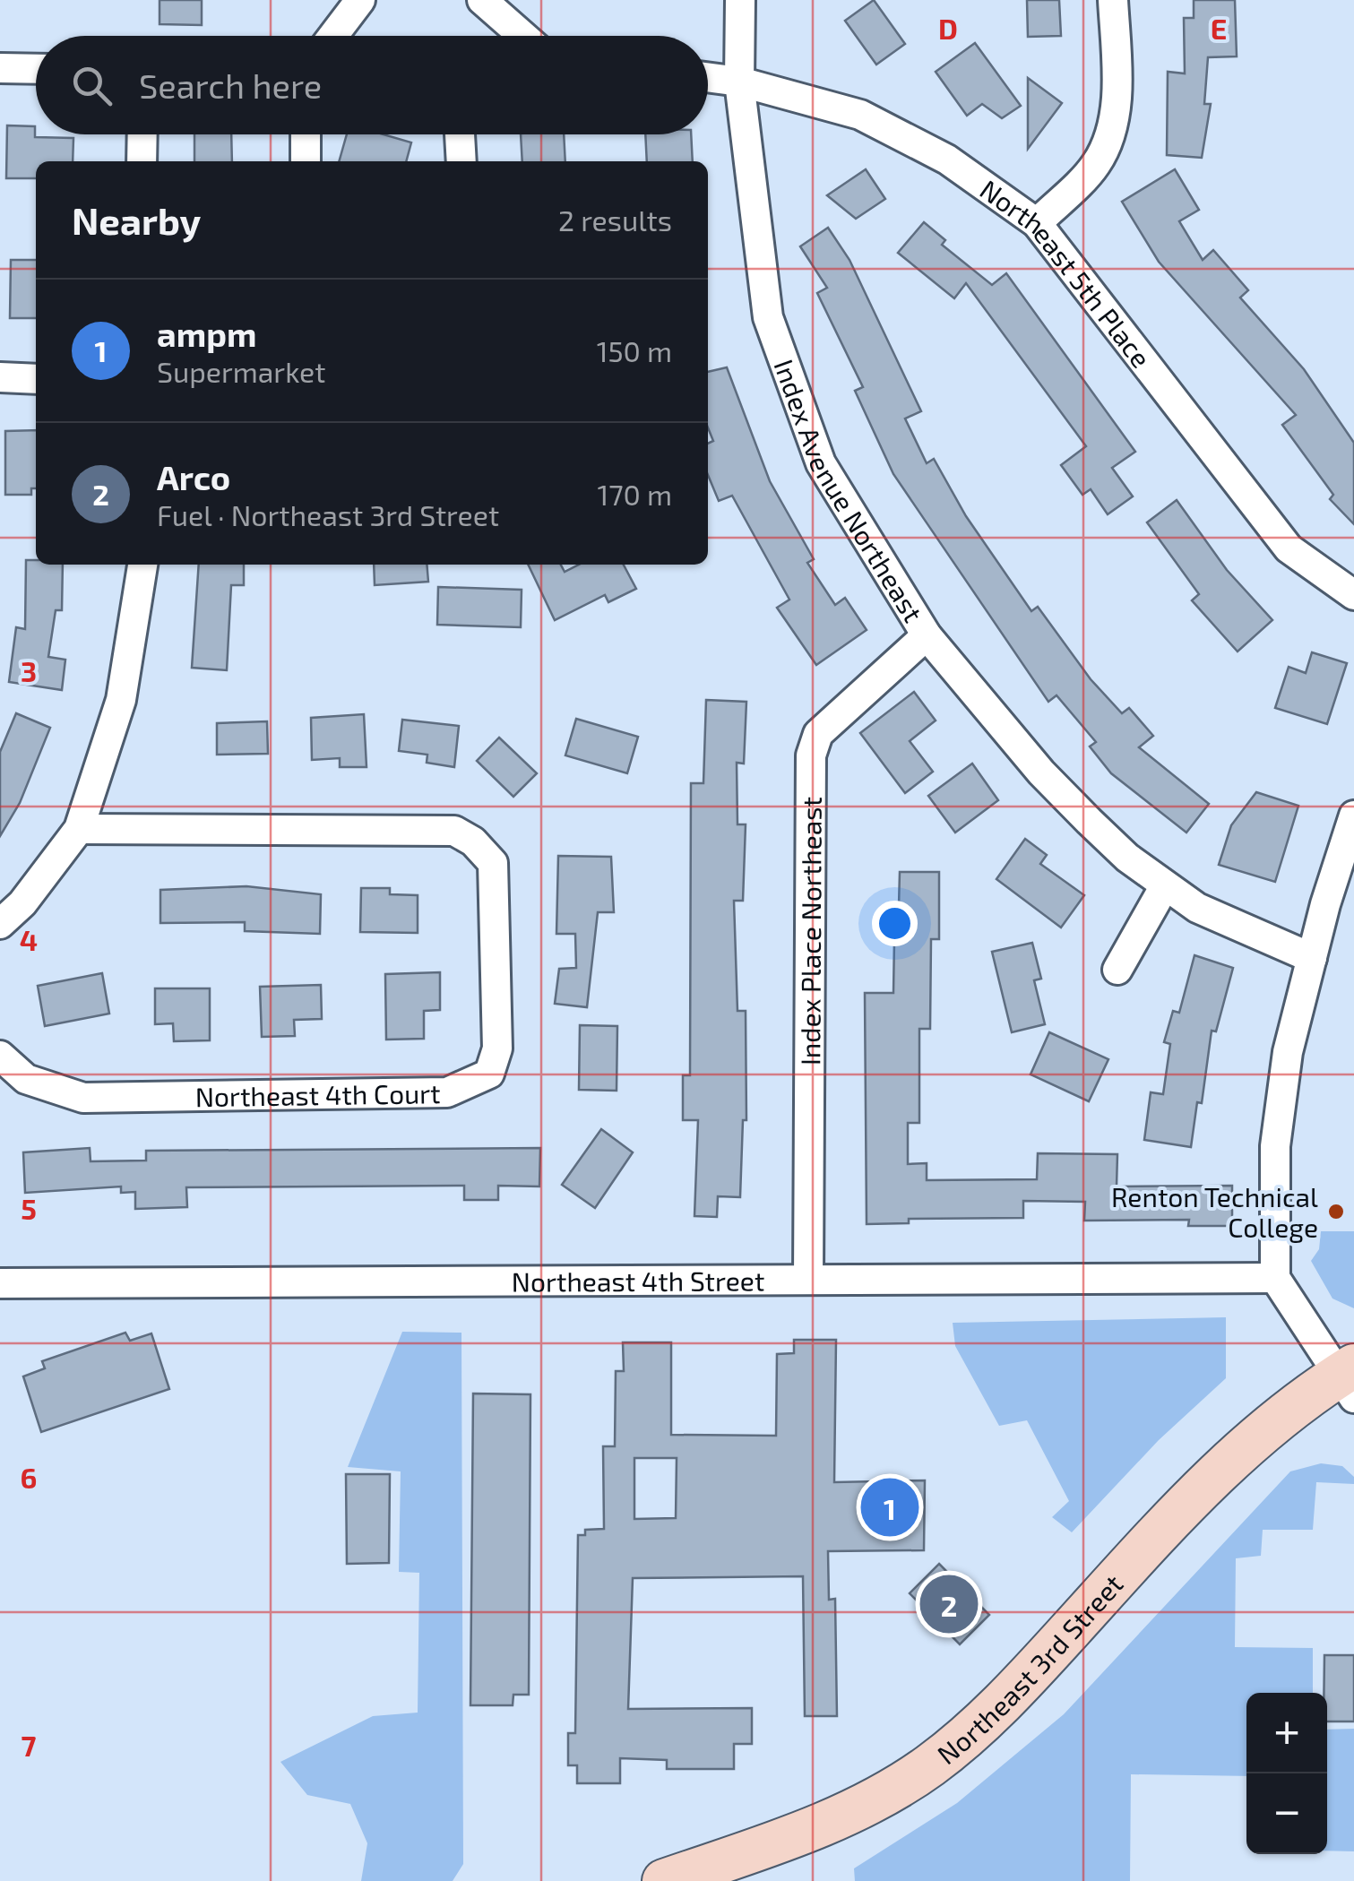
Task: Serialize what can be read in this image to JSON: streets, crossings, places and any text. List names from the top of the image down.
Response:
{
  "streets": {
    "main road": ["Northeast 3rd Street"],
    "street": [
      "Northeast 5th Place",
      "Index Avenue Northeast",
      "Index Place Northeast",
      "Northeast 4th Court",
      "Northeast 4th Street"
    ]
  },
  "crossings": [
    ["Northeast 5th Place", "Index Avenue Northeast"],
    ["Index Avenue Northeast", "Index Place Northeast"],
    ["Index Place Northeast", "Northeast 4th Street"]
  ],
  "places": ["Renton Technical College"],
  "page": {
    "search": "Search here",
    "heading": ["Nearby", "2 results"],
    "list": [
      {
        "mark": "1",
        "name": "ampm",
        "note": "Supermarket",
        "value": "150 m"
      },
      {
        "mark": "2",
        "name": "Arco",
        "note": "Fuel · Northeast 3rd Street",
        "value": "170 m"
      }
    ],
    "pins": ["1", "2"],
    "map_buttons": ["+", "−"]
  },
  "grid": {
    "columns": ["D", "E"],
    "rows": [
      "3",
      "4",
      "5",
      "6",
      "7"
    ]
  }
}
